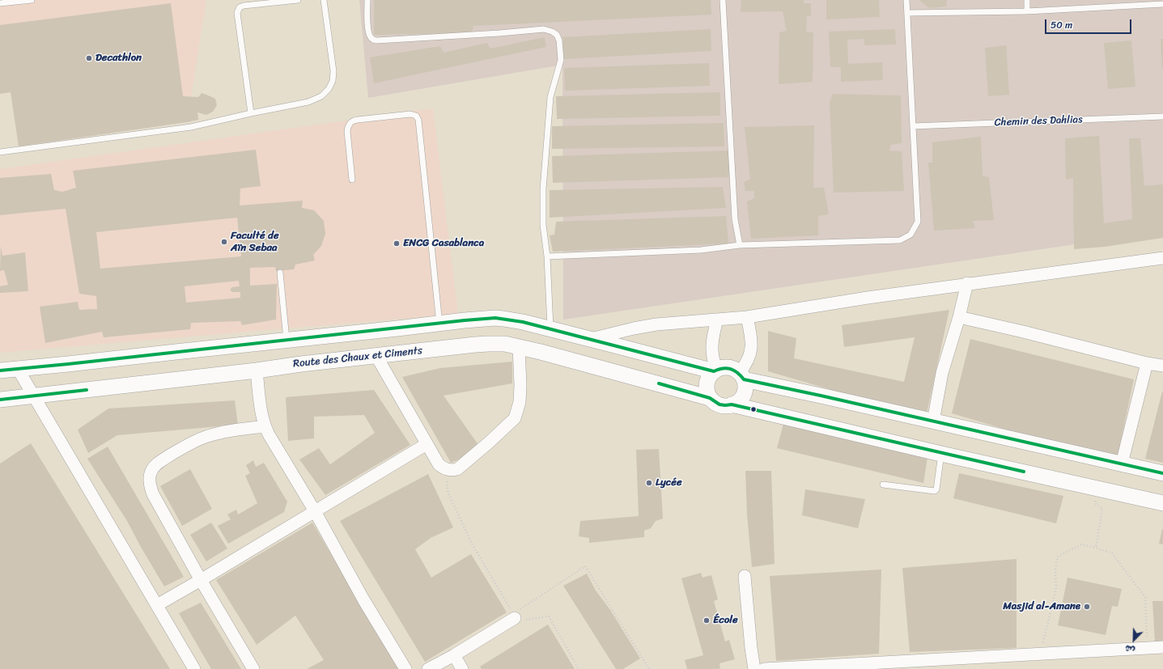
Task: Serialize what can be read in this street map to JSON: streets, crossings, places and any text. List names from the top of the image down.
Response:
{
  "streets": {
    "street": ["Route des Chaux et Ciments"],
    "lane": ["Chemin des Dahlias"]
  },
  "places": [
    "Decathlon",
    "Faculté de Aïn Sebaa",
    "ENCG Casablanca",
    "Lycée",
    "Masjid al-Amane",
    "École"
  ],
  "scale_bar": "50 m",
  "north": "bottom left"
}
